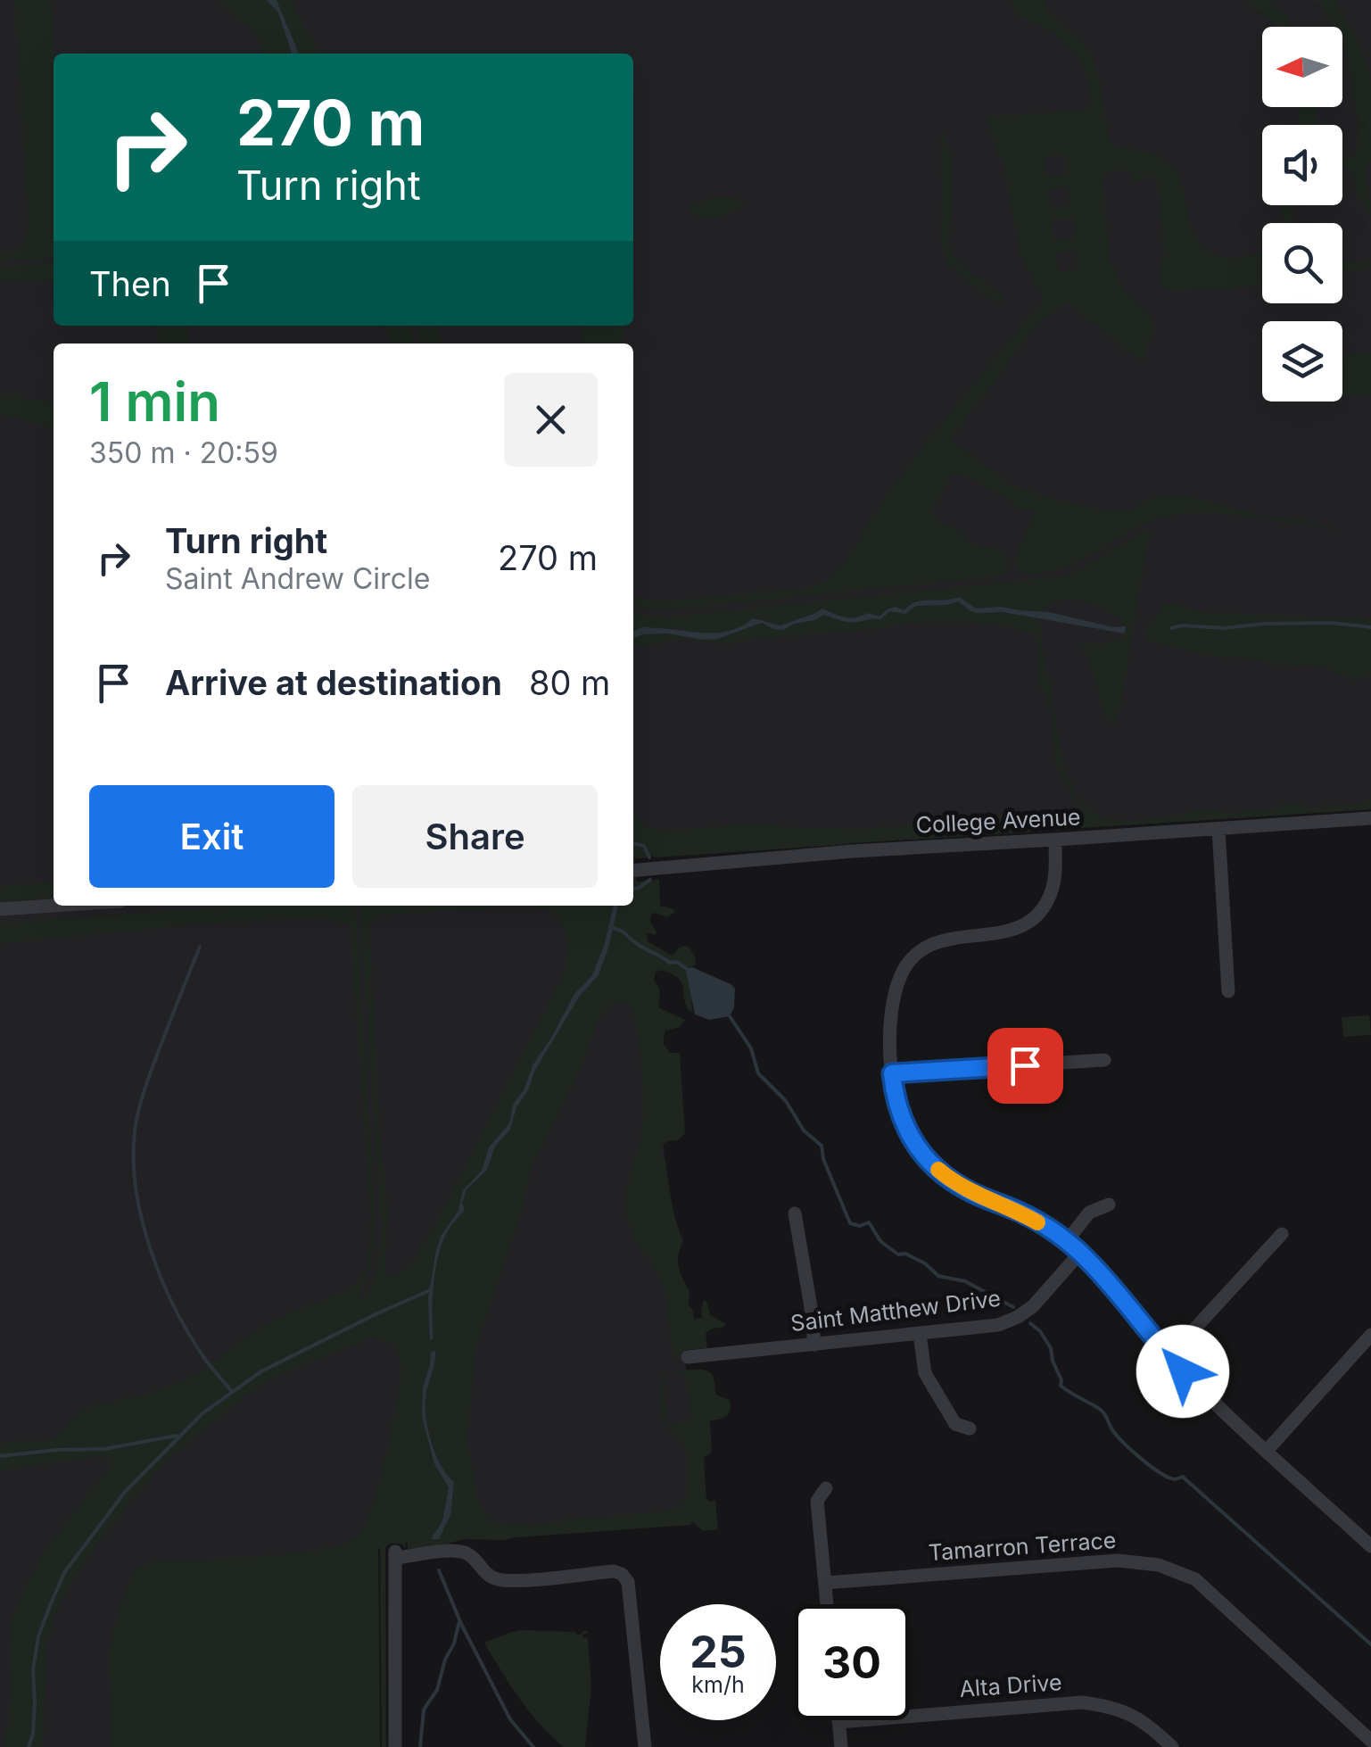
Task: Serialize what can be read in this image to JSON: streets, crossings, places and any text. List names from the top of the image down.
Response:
{
  "streets": {
    "street": [
      "College Avenue",
      "Saint Matthew Drive",
      "Tamarron Terrace",
      "Alta Drive"
    ]
  },
  "north": "left",
  "page": {
    "turn": ["270 m", "Turn right"],
    "then": "Then",
    "heading": ["1 min", "350 m · 20:59"],
    "list": [
      {
        "name": "Turn right",
        "note": "Saint Andrew Circle",
        "value": "270 m"
      },
      {
        "name": "Arrive at destination",
        "value": "80 m"
      }
    ],
    "buttons": ["Exit", "Share"],
    "speed": "25 km/h",
    "limit": "30"
  }
}
